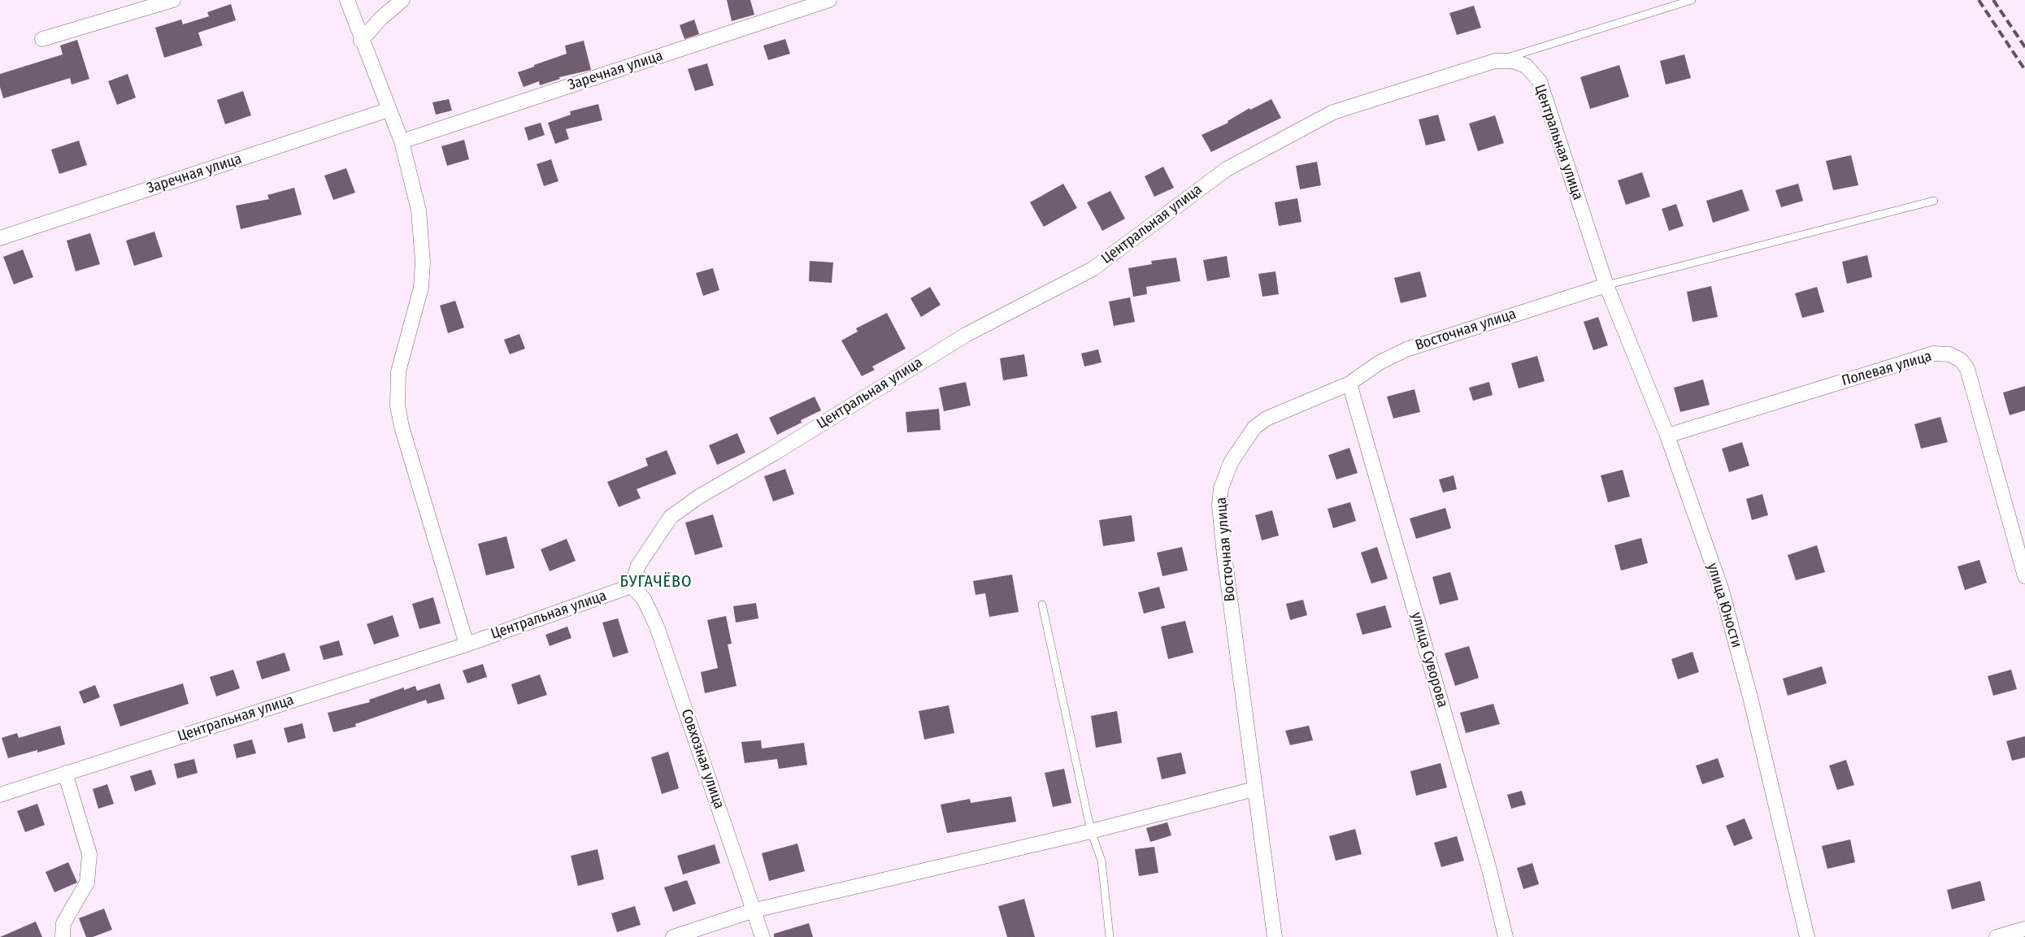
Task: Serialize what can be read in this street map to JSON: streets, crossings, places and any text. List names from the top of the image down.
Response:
{
  "streets": {
    "street": [
      "Заречная улица",
      "Центральная улица",
      "Восточная улица",
      "Полевая улица",
      "улица Юности",
      "улица Суворова",
      "Совхозная улица"
    ]
  },
  "crossings": [
    ["Центральная улица", "Восточная улица"],
    ["Центральная улица", "улица Юности"],
    ["Центральная улица", "Совхозная улица"],
    ["Восточная улица", "улица Юности"],
    ["Восточная улица", "улица Суворова"],
    ["Полевая улица", "улица Юности"]
  ],
  "districts": ["БУГАЧЁВО"]
}
